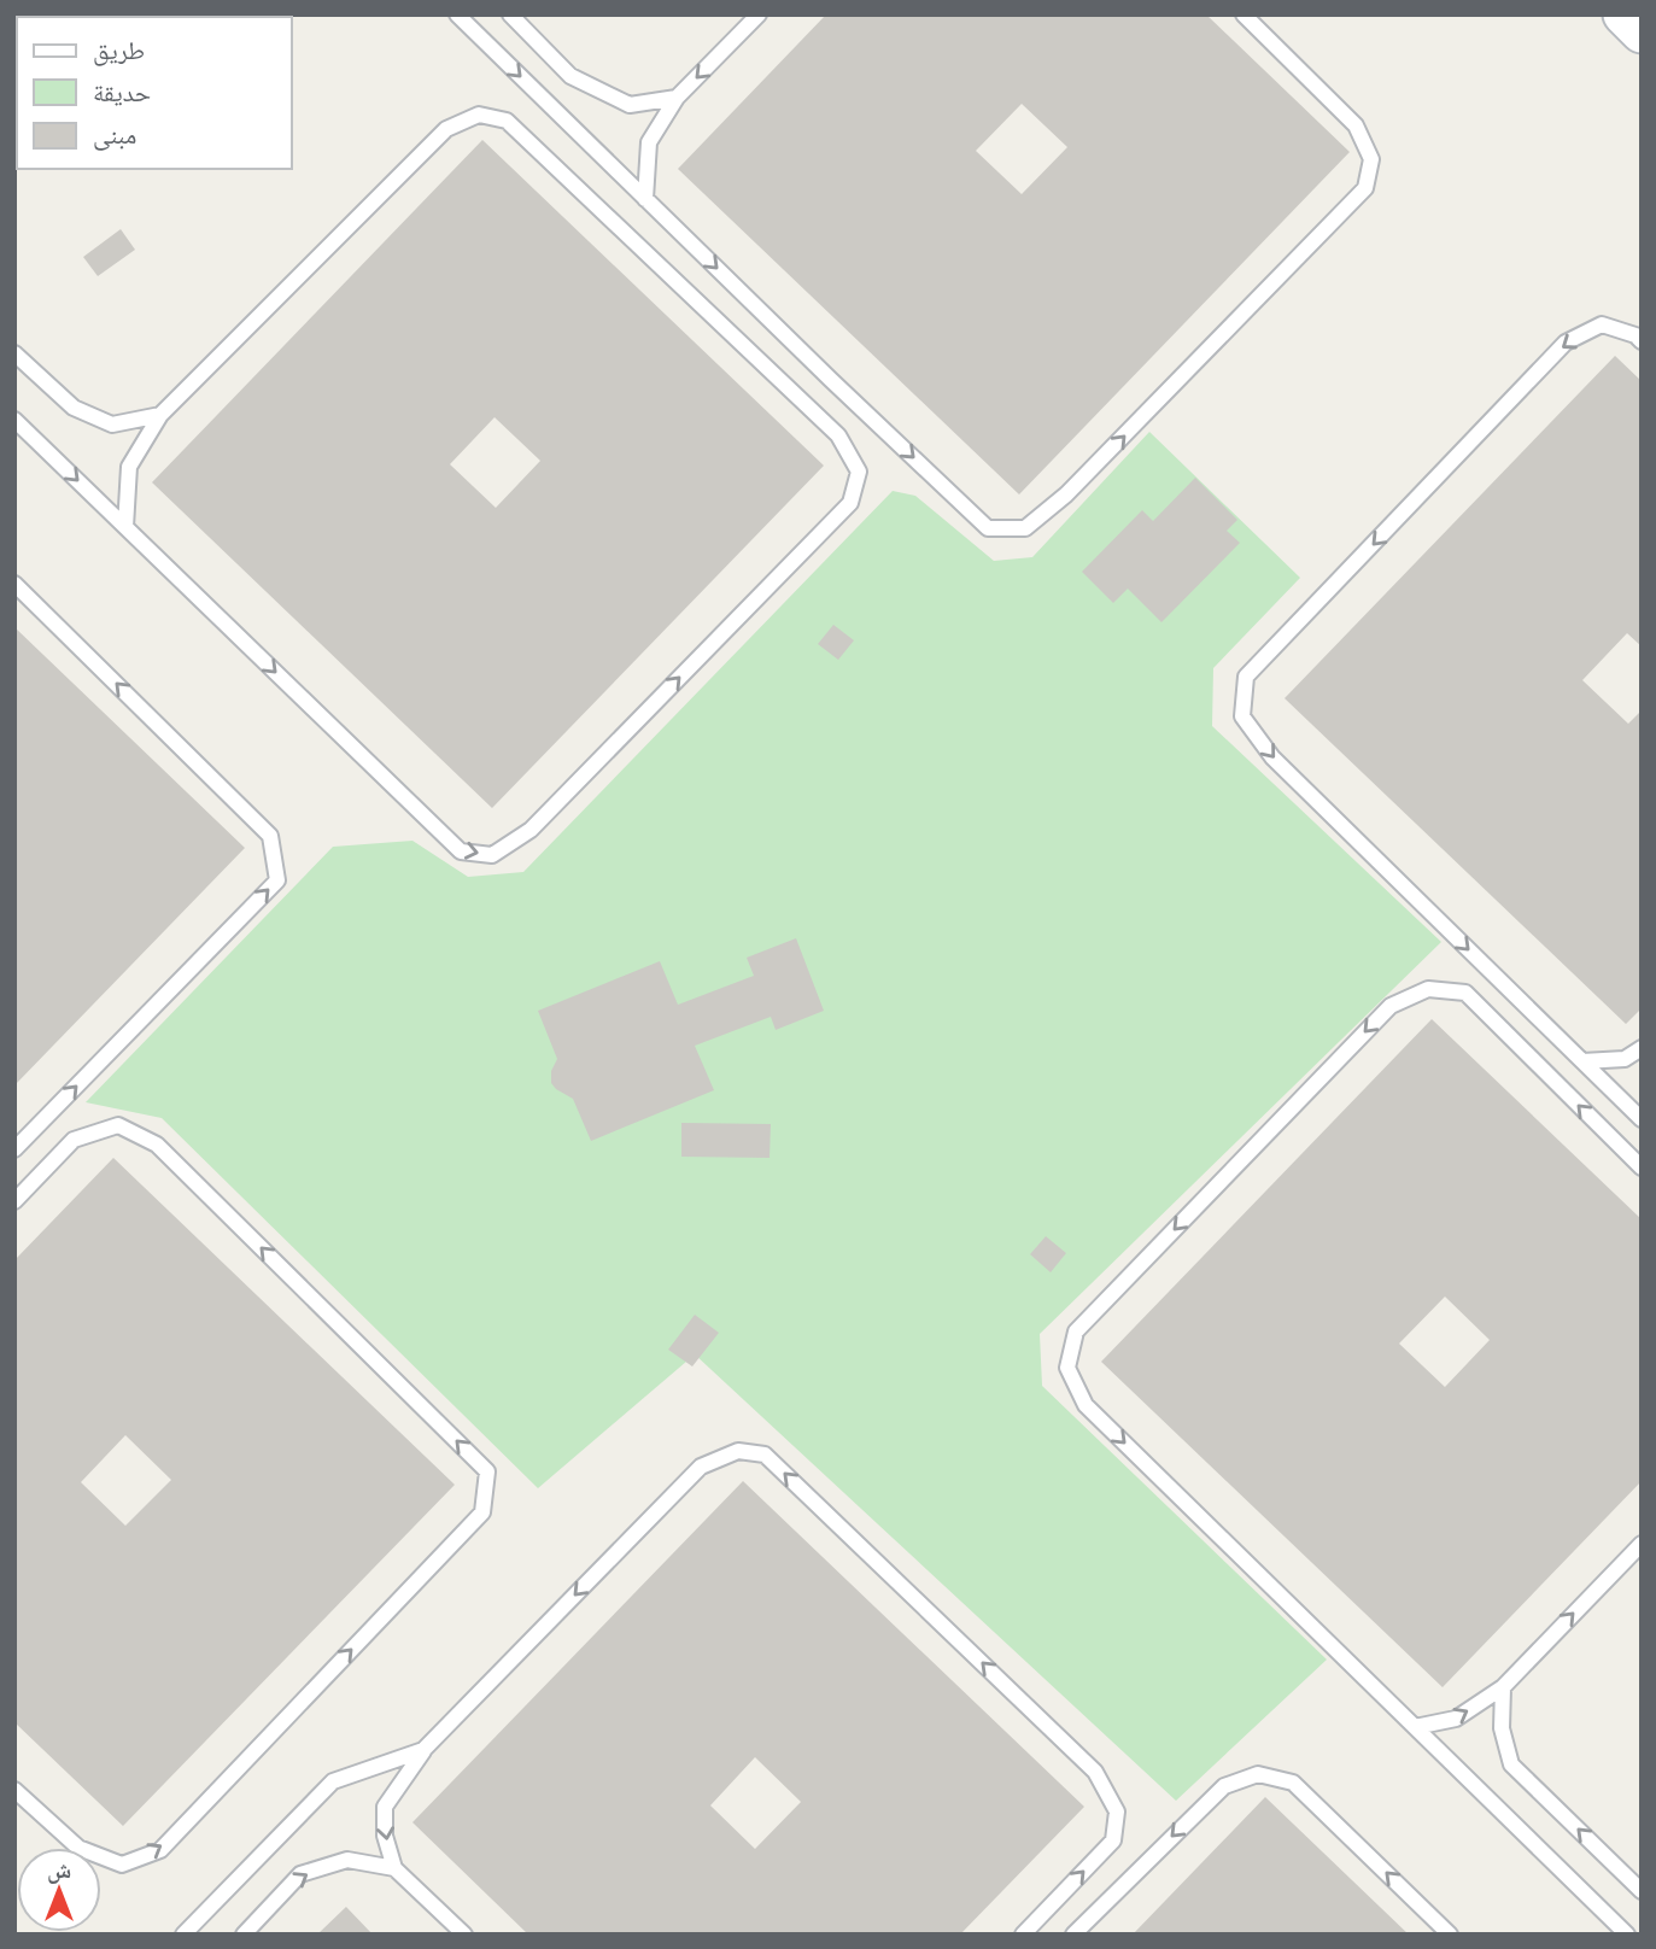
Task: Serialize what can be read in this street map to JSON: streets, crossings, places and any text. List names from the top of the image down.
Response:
{
  "legend": ["طريق", "حديقة", "مبنى"],
  "north": "top"
}
